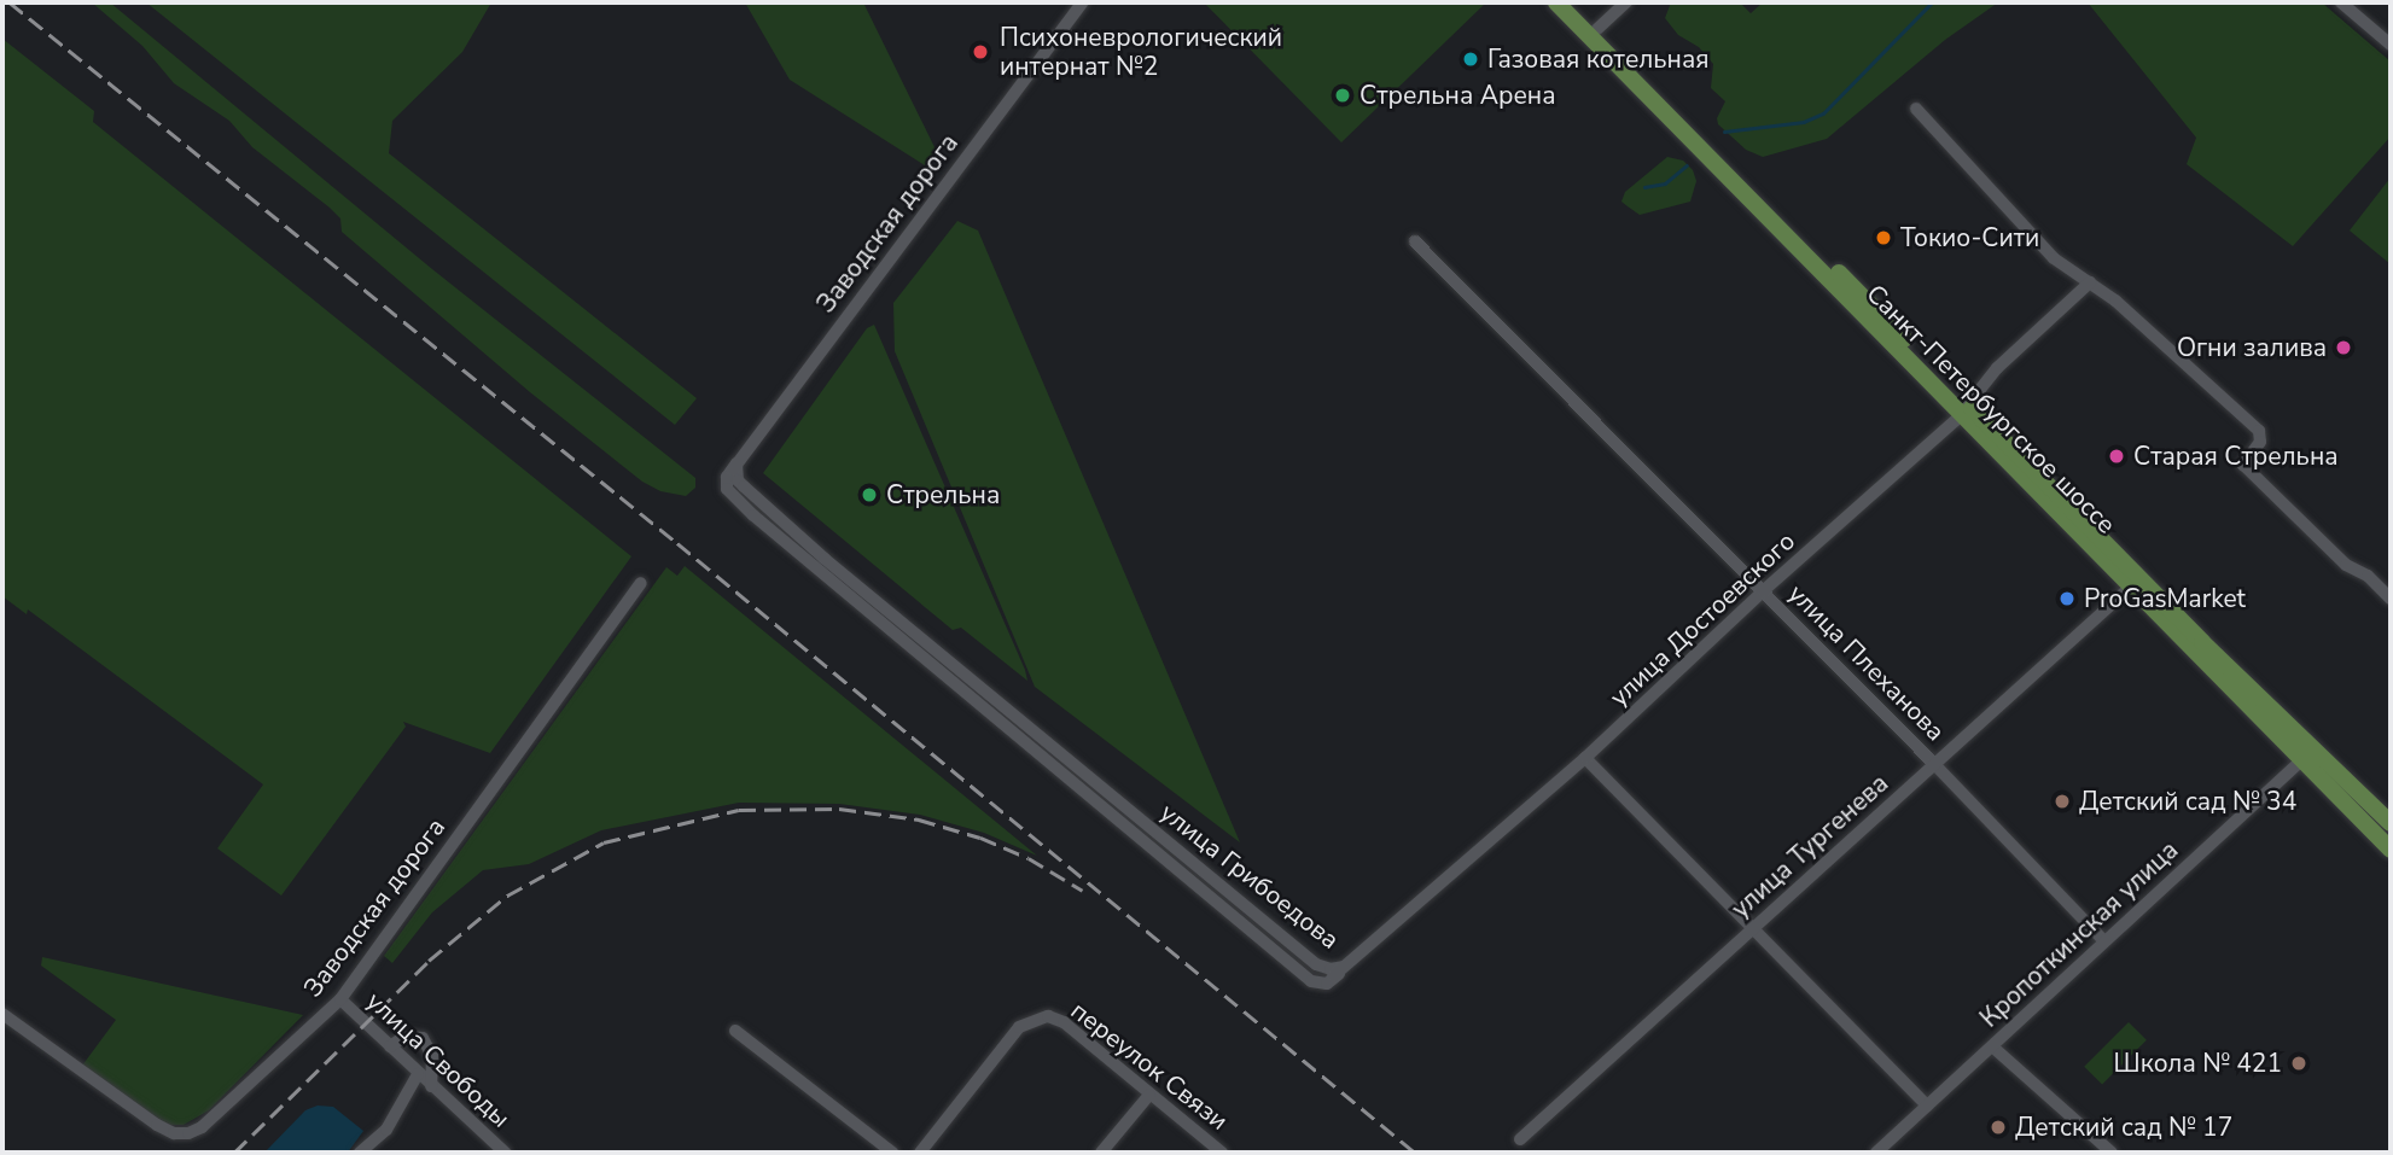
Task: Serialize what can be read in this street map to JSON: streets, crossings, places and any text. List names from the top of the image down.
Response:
{
  "streets": {
    "main road": ["Санкт-Петербургское шоссе"],
    "street": [
      "Заводская дорога",
      "улица Достоевского",
      "улица Плеханова",
      "улица Тургенева",
      "улица Грибоедова",
      "Кропоткинская улица",
      "улица Свободы",
      "переулок Связи"
    ]
  },
  "crossings": [
    ["Заводская дорога", "улица Грибоедова"],
    ["Заводская дорога", "улица Свободы"],
    ["Санкт-Петербургское шоссе", "улица Достоевского"],
    ["Санкт-Петербургское шоссе", "улица Тургенева"],
    ["Санкт-Петербургское шоссе", "Кропоткинская улица"],
    ["улица Достоевского", "улица Плеханова"],
    ["улица Достоевского", "улица Грибоедова"],
    ["улица Плеханова", "улица Тургенева"],
    ["улица Плеханова", "Кропоткинская улица"]
  ],
  "places": [
    "Психоневрологический интернат №2",
    "Газовая котельная",
    "Стрельна Арена",
    "Токио-Сити",
    "Огни залива",
    "Старая Стрельна",
    "Стрельна",
    "ProGasMarket",
    "Детский сад № 34",
    "Школа № 421",
    "Детский сад № 17"
  ]
}
